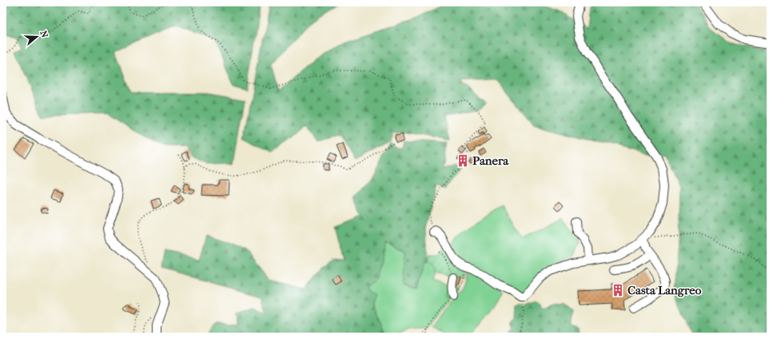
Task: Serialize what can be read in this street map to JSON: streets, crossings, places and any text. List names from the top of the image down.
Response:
{
  "places": {
    "building": ["Panera", "Casta Langreo"]
  },
  "north": "right"
}
